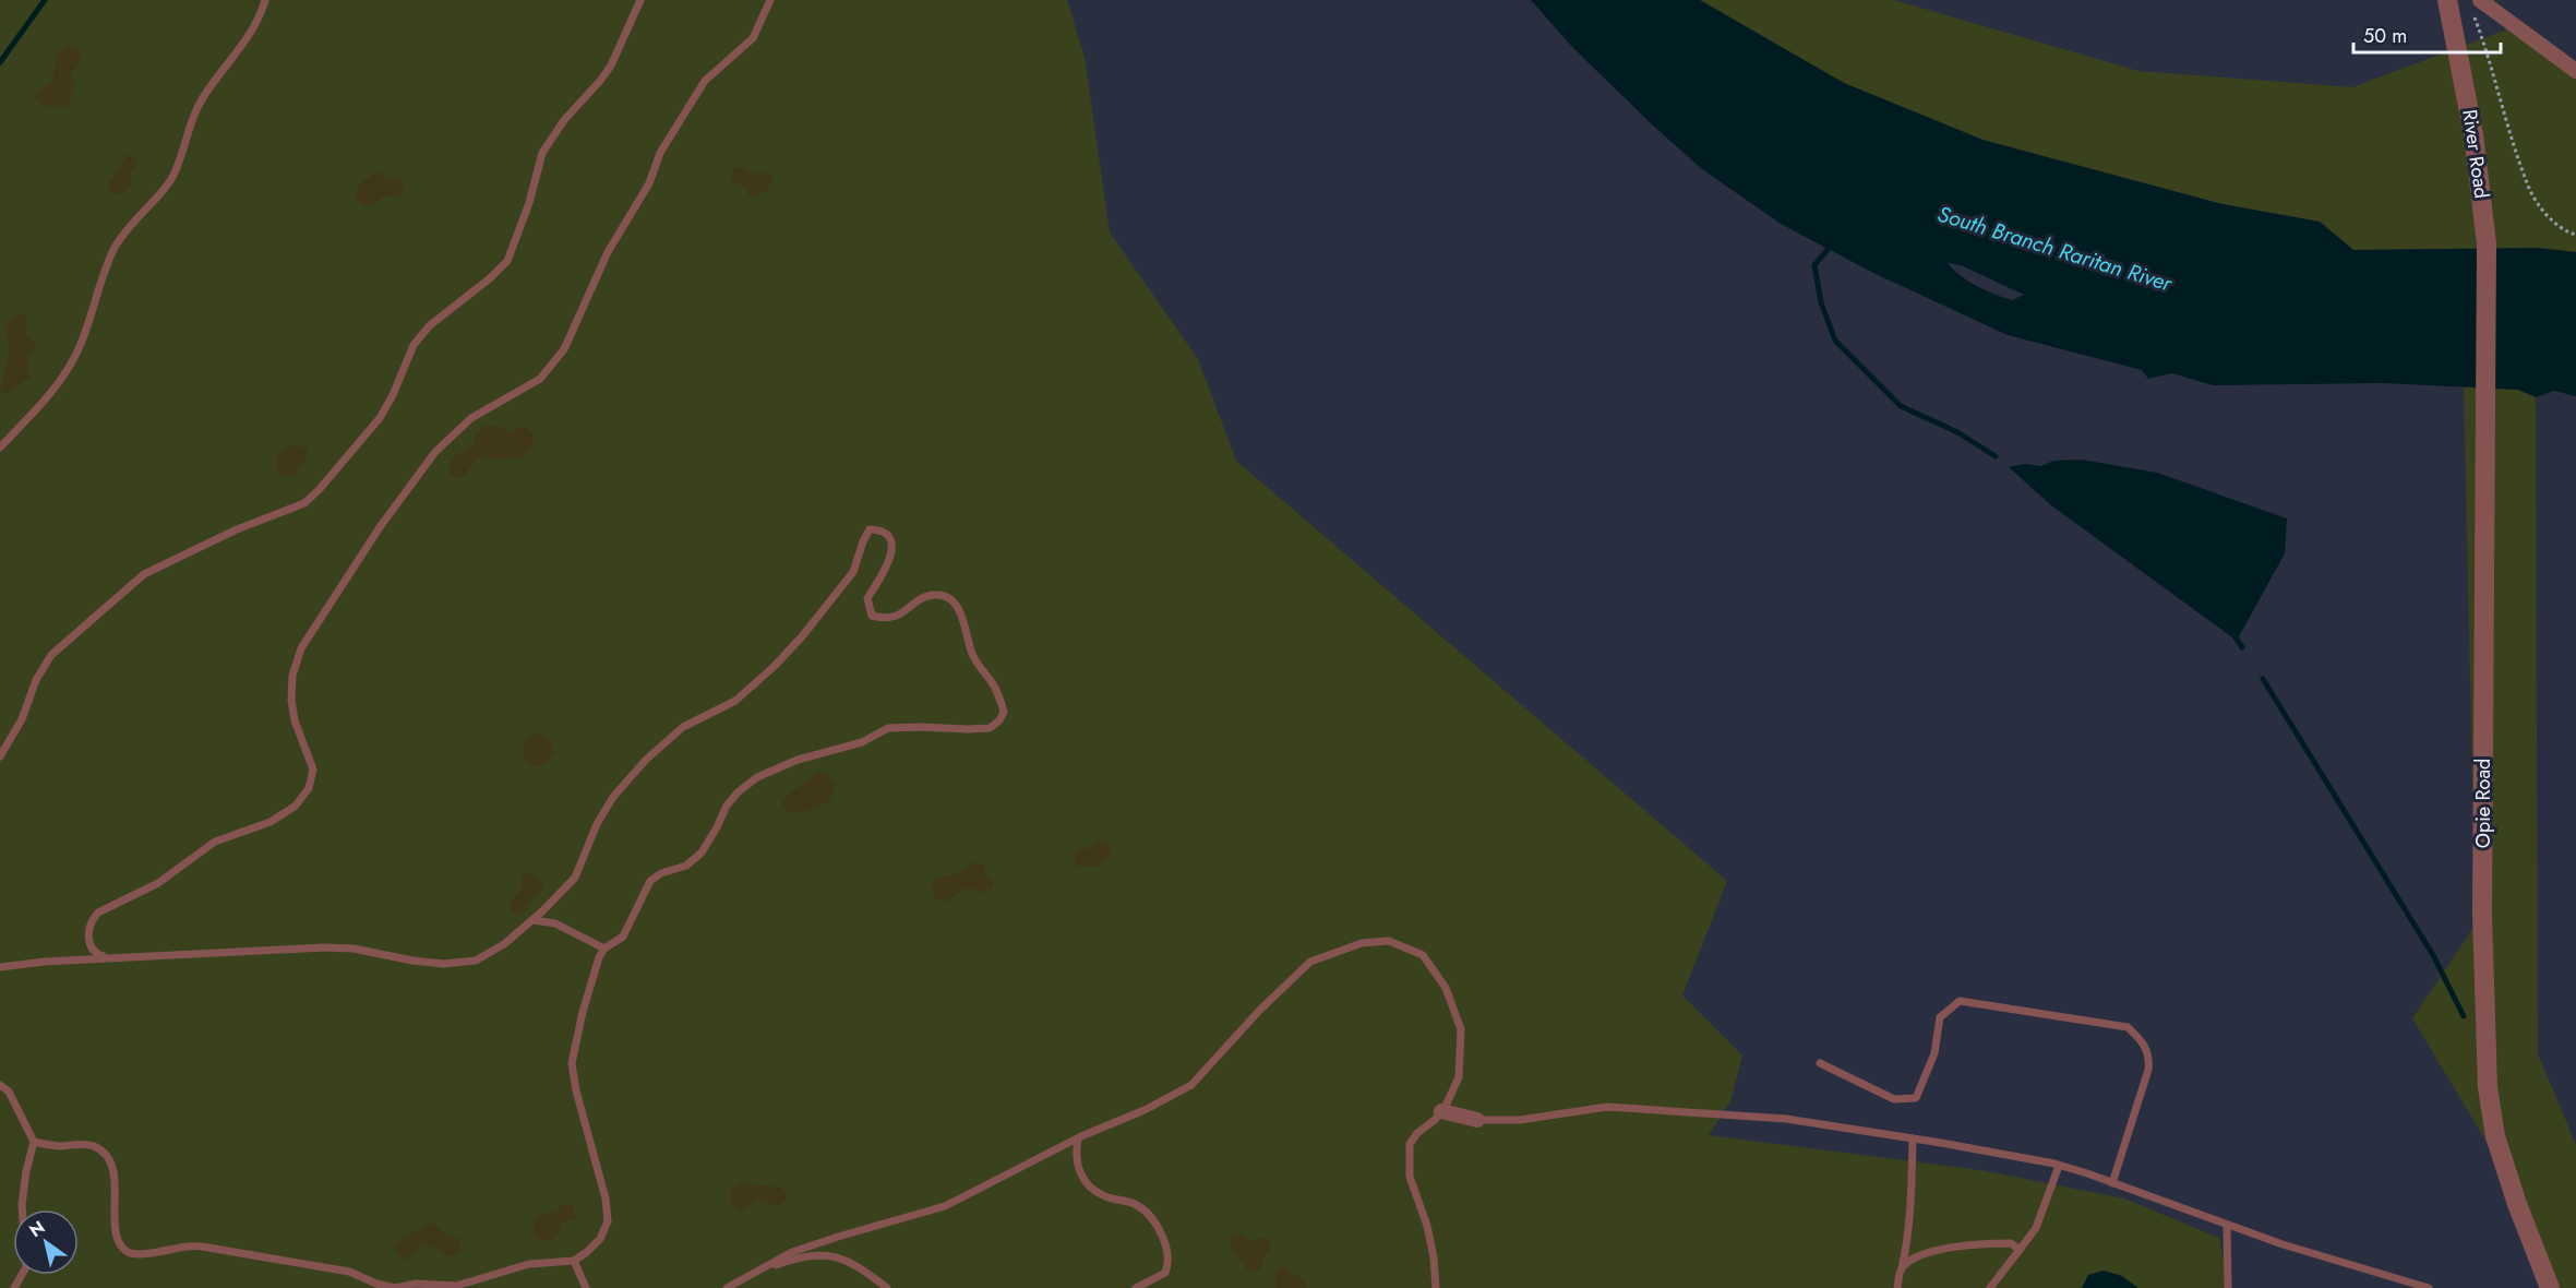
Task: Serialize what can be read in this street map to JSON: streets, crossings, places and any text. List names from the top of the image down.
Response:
{
  "streets": {
    "street": ["River Road", "Opie Road"]
  },
  "crossings": [
    ["River Road", "Opie Road"]
  ],
  "water": ["South Branch Raritan River"],
  "scale_bar": "50 m",
  "north": "top left"
}
